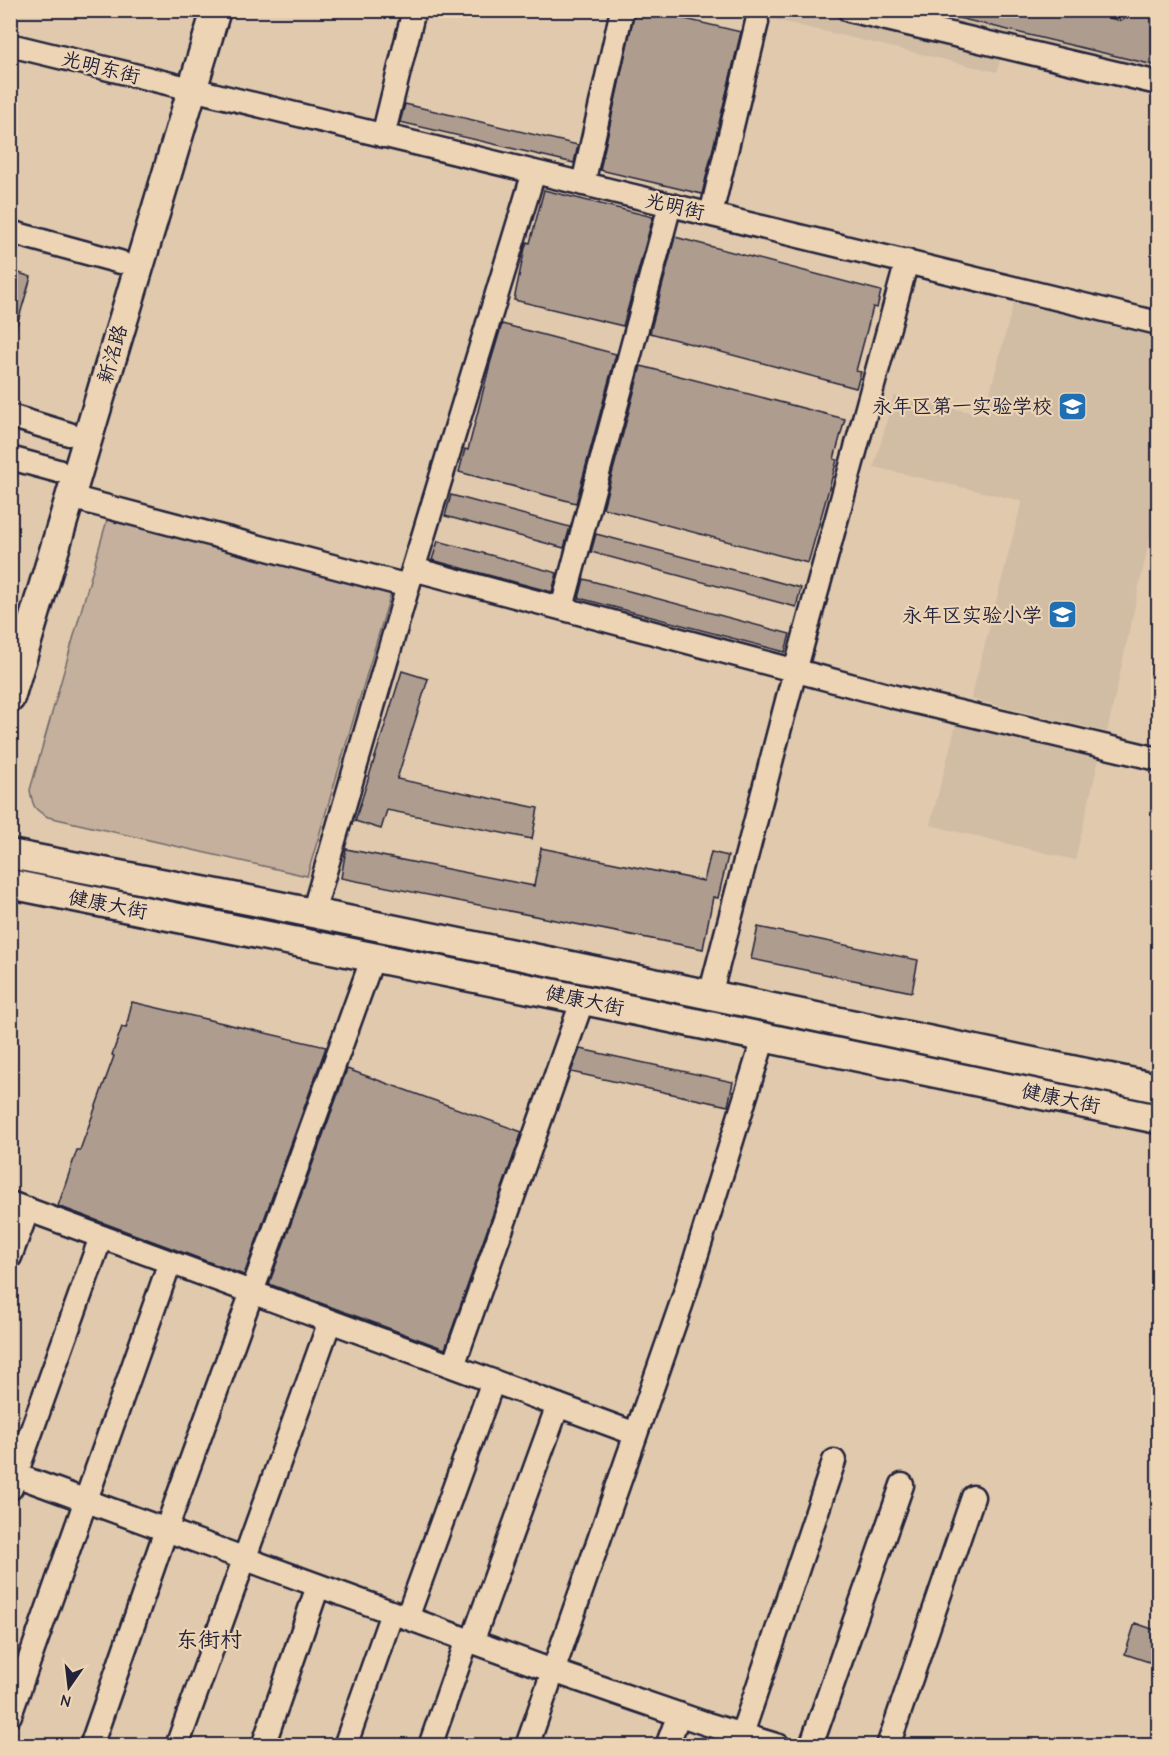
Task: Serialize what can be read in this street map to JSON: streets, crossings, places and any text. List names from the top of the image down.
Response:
{
  "streets": {
    "main road": ["新洺路", "健康大街"],
    "street": ["光明东街", "光明街"]
  },
  "crossings": [
    ["光明东街", "光明街"],
    ["光明东街", "新洺路"],
    ["光明街", "新洺路"]
  ],
  "districts": ["东街村"],
  "places": {
    "school or university": ["永年区第一实验学校", "永年区实验小学"]
  },
  "north": "bottom"
}
